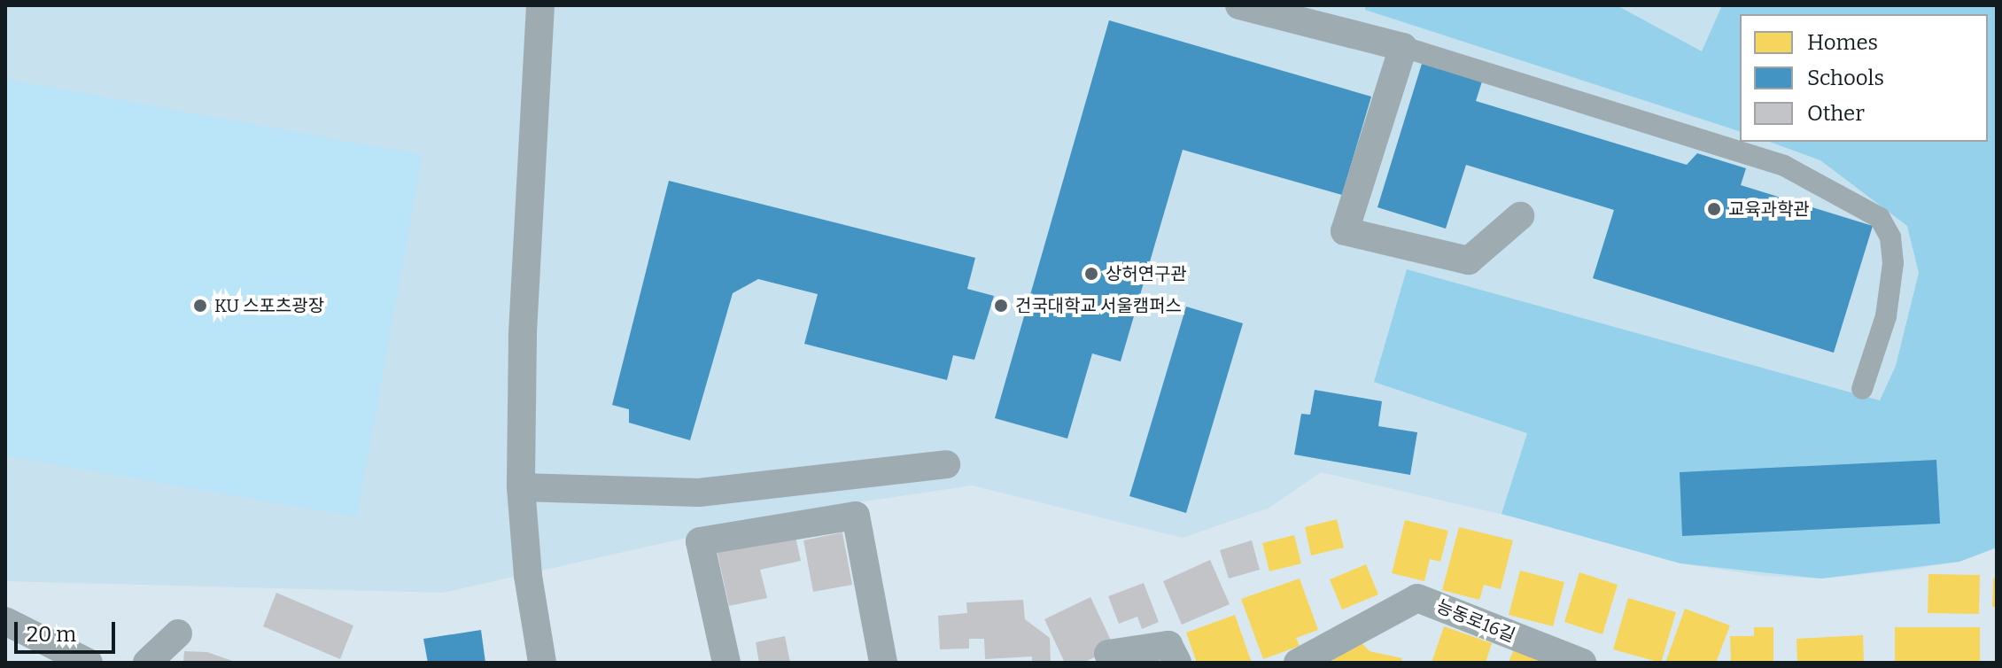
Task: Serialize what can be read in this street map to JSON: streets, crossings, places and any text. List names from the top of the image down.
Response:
{
  "streets": {
    "street": ["능동로16길"]
  },
  "places": [
    "교육과학관",
    "상허연구관",
    "KU 스포츠광장",
    "건국대학교 서울캠퍼스"
  ],
  "legend": ["Homes", "Schools", "Other"],
  "scale_bar": "20 m"
}
